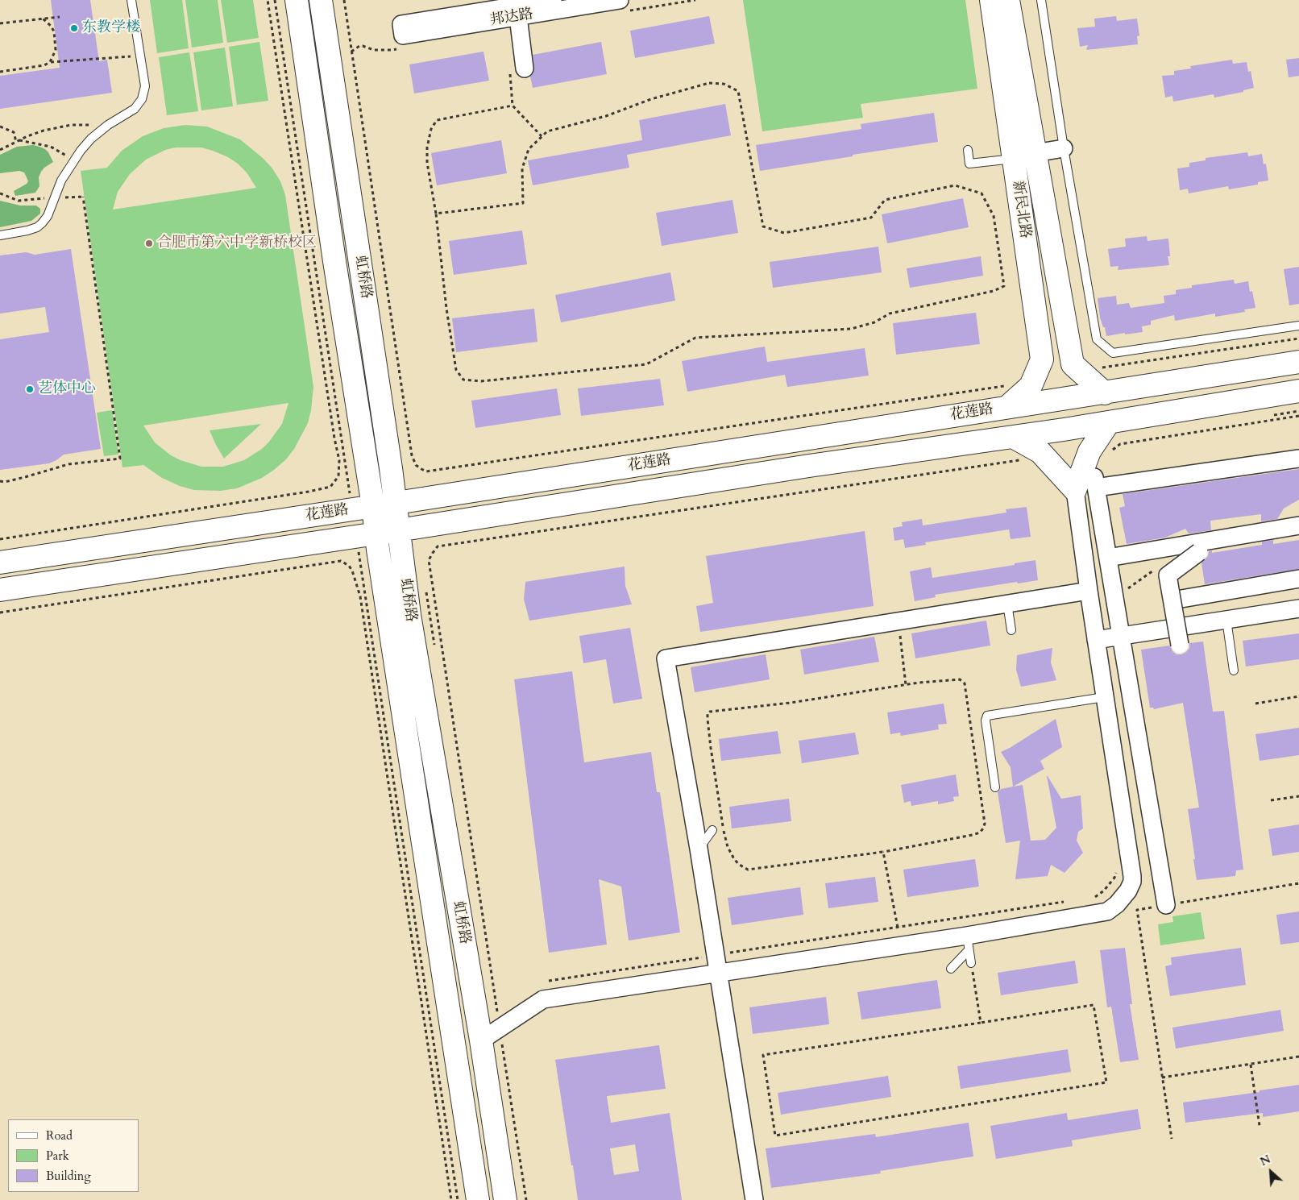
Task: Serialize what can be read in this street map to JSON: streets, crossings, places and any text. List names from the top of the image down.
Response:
{
  "streets": {
    "main road": ["新民北路", "虹桥路", "花莲路"],
    "street": ["邦达路"]
  },
  "crossings": [
    ["新民北路", "花莲路"],
    ["虹桥路", "花莲路"]
  ],
  "places": ["东教学楼", "合肥市第六中学新桥校区", "艺体中心"],
  "legend": ["Road", "Park", "Building"],
  "north": "top left"
}
